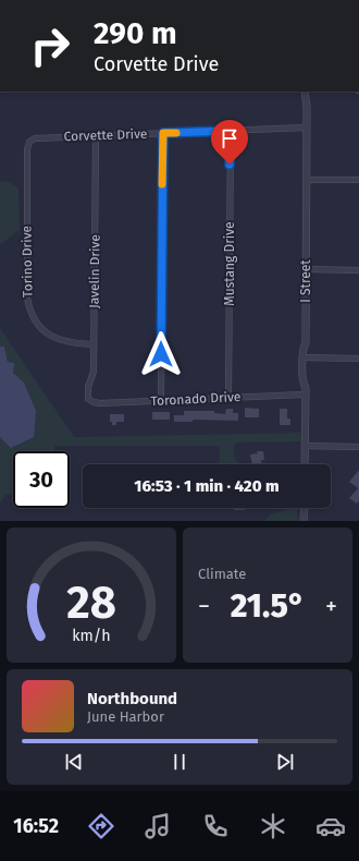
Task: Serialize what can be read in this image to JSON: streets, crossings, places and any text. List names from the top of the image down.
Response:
{
  "streets": {
    "street": [
      "Corvette Drive",
      "Torino Drive",
      "Mustang Drive",
      "Javelin Drive",
      "I Street",
      "Toronado Drive"
    ]
  },
  "crossings": [
    ["Corvette Drive", "Torino Drive"],
    ["Corvette Drive", "Mustang Drive"],
    ["Corvette Drive", "Javelin Drive"],
    ["Corvette Drive", "I Street"],
    ["Torino Drive", "Javelin Drive"],
    ["Mustang Drive", "Toronado Drive"],
    ["Javelin Drive", "Toronado Drive"],
    ["I Street", "Toronado Drive"]
  ],
  "page": {
    "turn": ["290 m", "Corvette Drive"],
    "limit": "30",
    "trip": "16:53 · 1 min · 420 m",
    "tile": "Climate",
    "heat": ["−", "21.5°", "+"],
    "song": ["Northbound", "June Harbor"],
    "tabs": "16:52",
    "gauge": ["28", "km/h"]
  }
}
